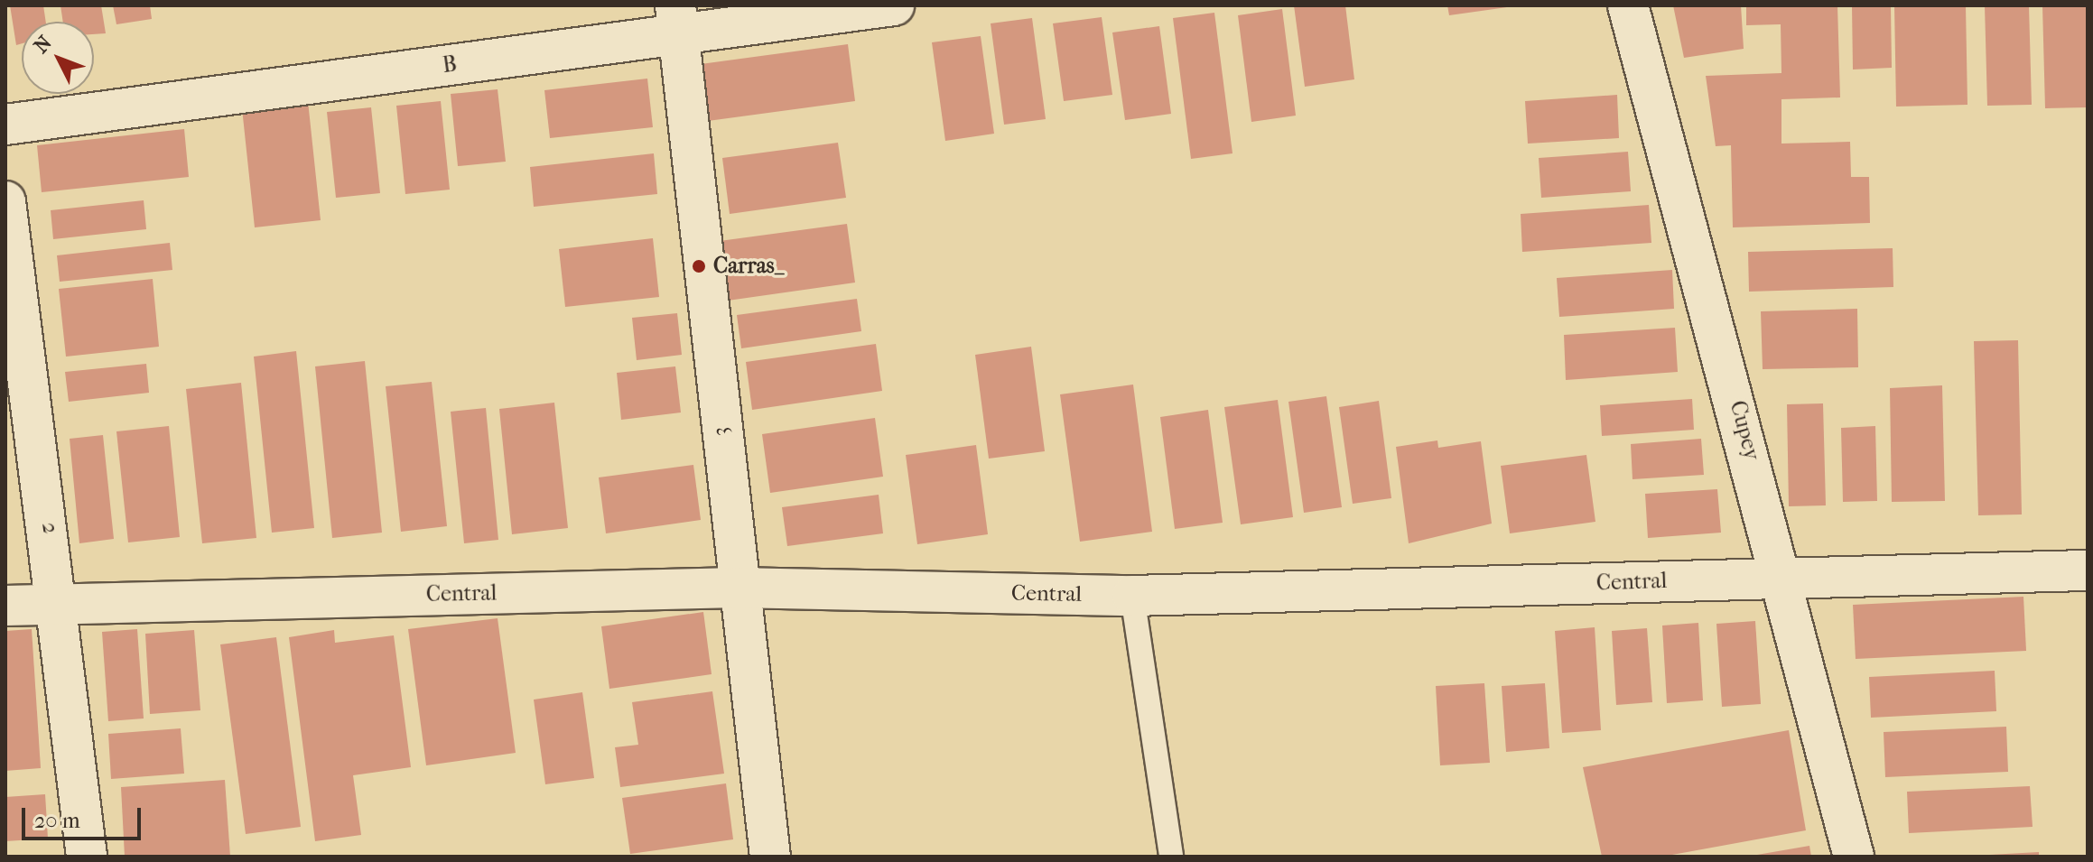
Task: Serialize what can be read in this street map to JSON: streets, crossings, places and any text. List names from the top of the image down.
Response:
{
  "streets": {
    "street": [
      "B",
      "Cupey",
      "3",
      "2",
      "Central"
    ]
  },
  "crossings": [
    ["B", "3"],
    ["Cupey", "Central"],
    ["3", "Central"],
    ["2", "Central"]
  ],
  "places": ["Carras_"],
  "scale_bar": "20 m",
  "north": "top left"
}
